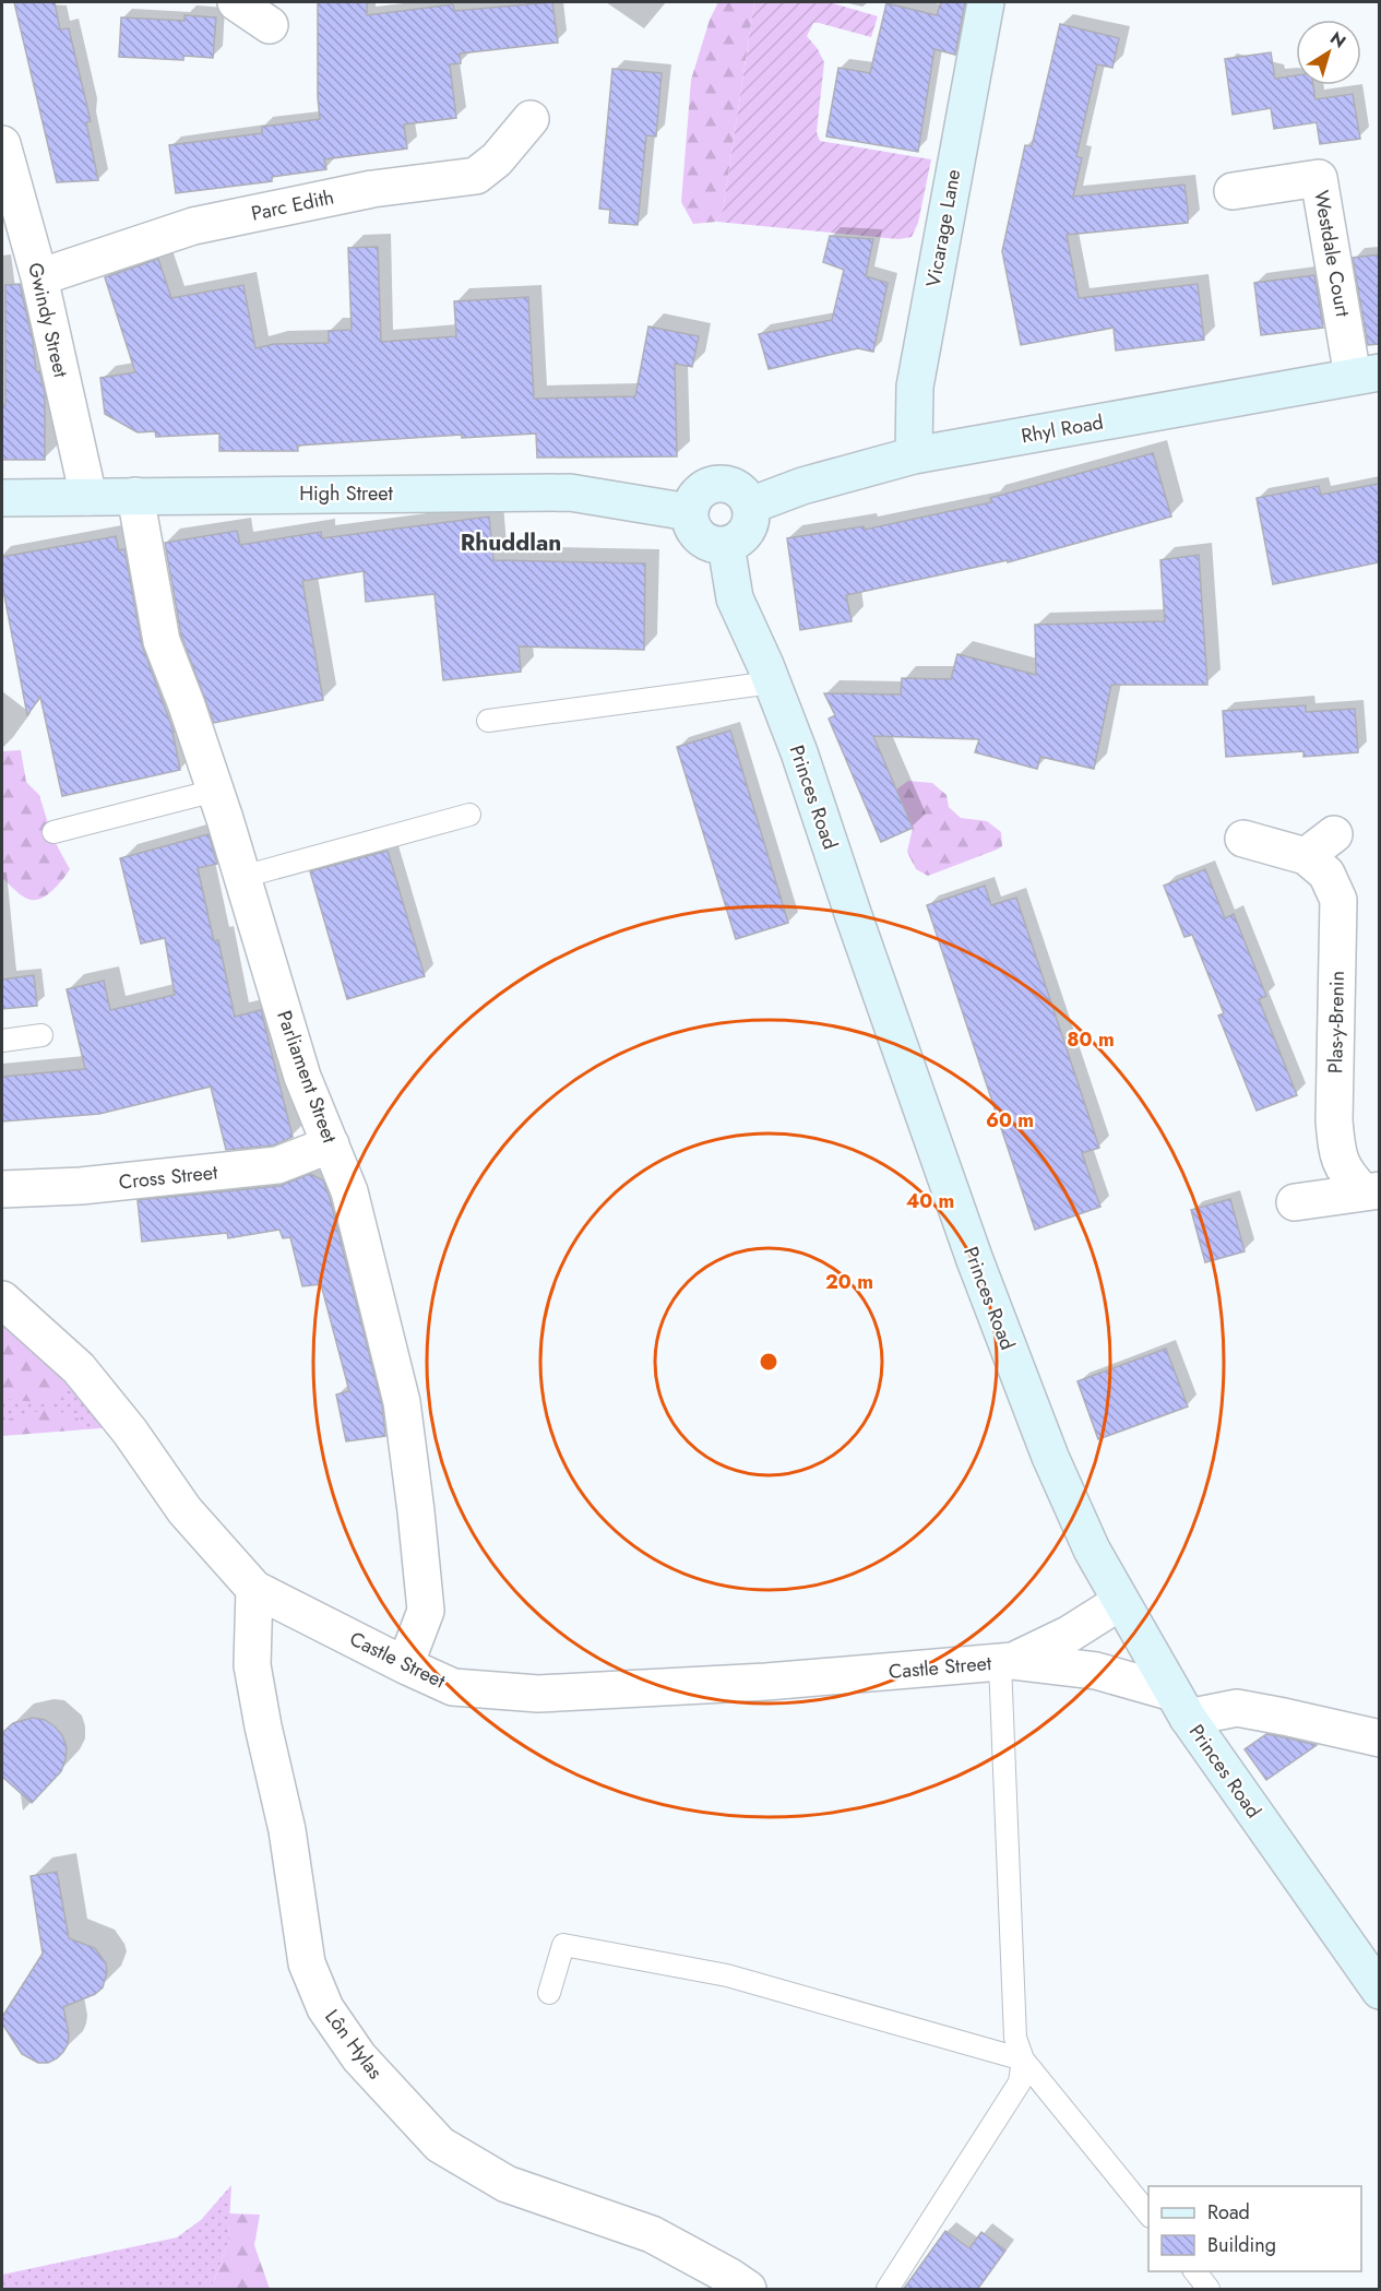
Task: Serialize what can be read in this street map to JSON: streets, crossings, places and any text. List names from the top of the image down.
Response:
{
  "streets": {
    "street": [
      "Parc Edith",
      "Vicarage Lane",
      "Westdale Court",
      "Gwindy Street",
      "Rhyl Road",
      "High Street",
      "Princes Road",
      "Plas-y-Brenin",
      "Parliament Street",
      "Cross Street",
      "Castle Street",
      "Lôn Hylas"
    ]
  },
  "crossings": [
    ["Parc Edith", "Gwindy Street"],
    ["Vicarage Lane", "Rhyl Road"],
    ["Westdale Court", "Rhyl Road"],
    ["Gwindy Street", "High Street"],
    ["Rhyl Road", "High Street"],
    ["Rhyl Road", "Princes Road"],
    ["High Street", "Princes Road"],
    ["High Street", "Parliament Street"],
    ["Princes Road", "Castle Street"],
    ["Parliament Street", "Cross Street"],
    ["Parliament Street", "Castle Street"],
    ["Castle Street", "Lôn Hylas"]
  ],
  "districts": ["Rhuddlan"],
  "legend": ["Road", "Building"],
  "north": "top right",
  "rings": [
    "80 m",
    "60 m",
    "40 m",
    "20 m"
  ]
}
